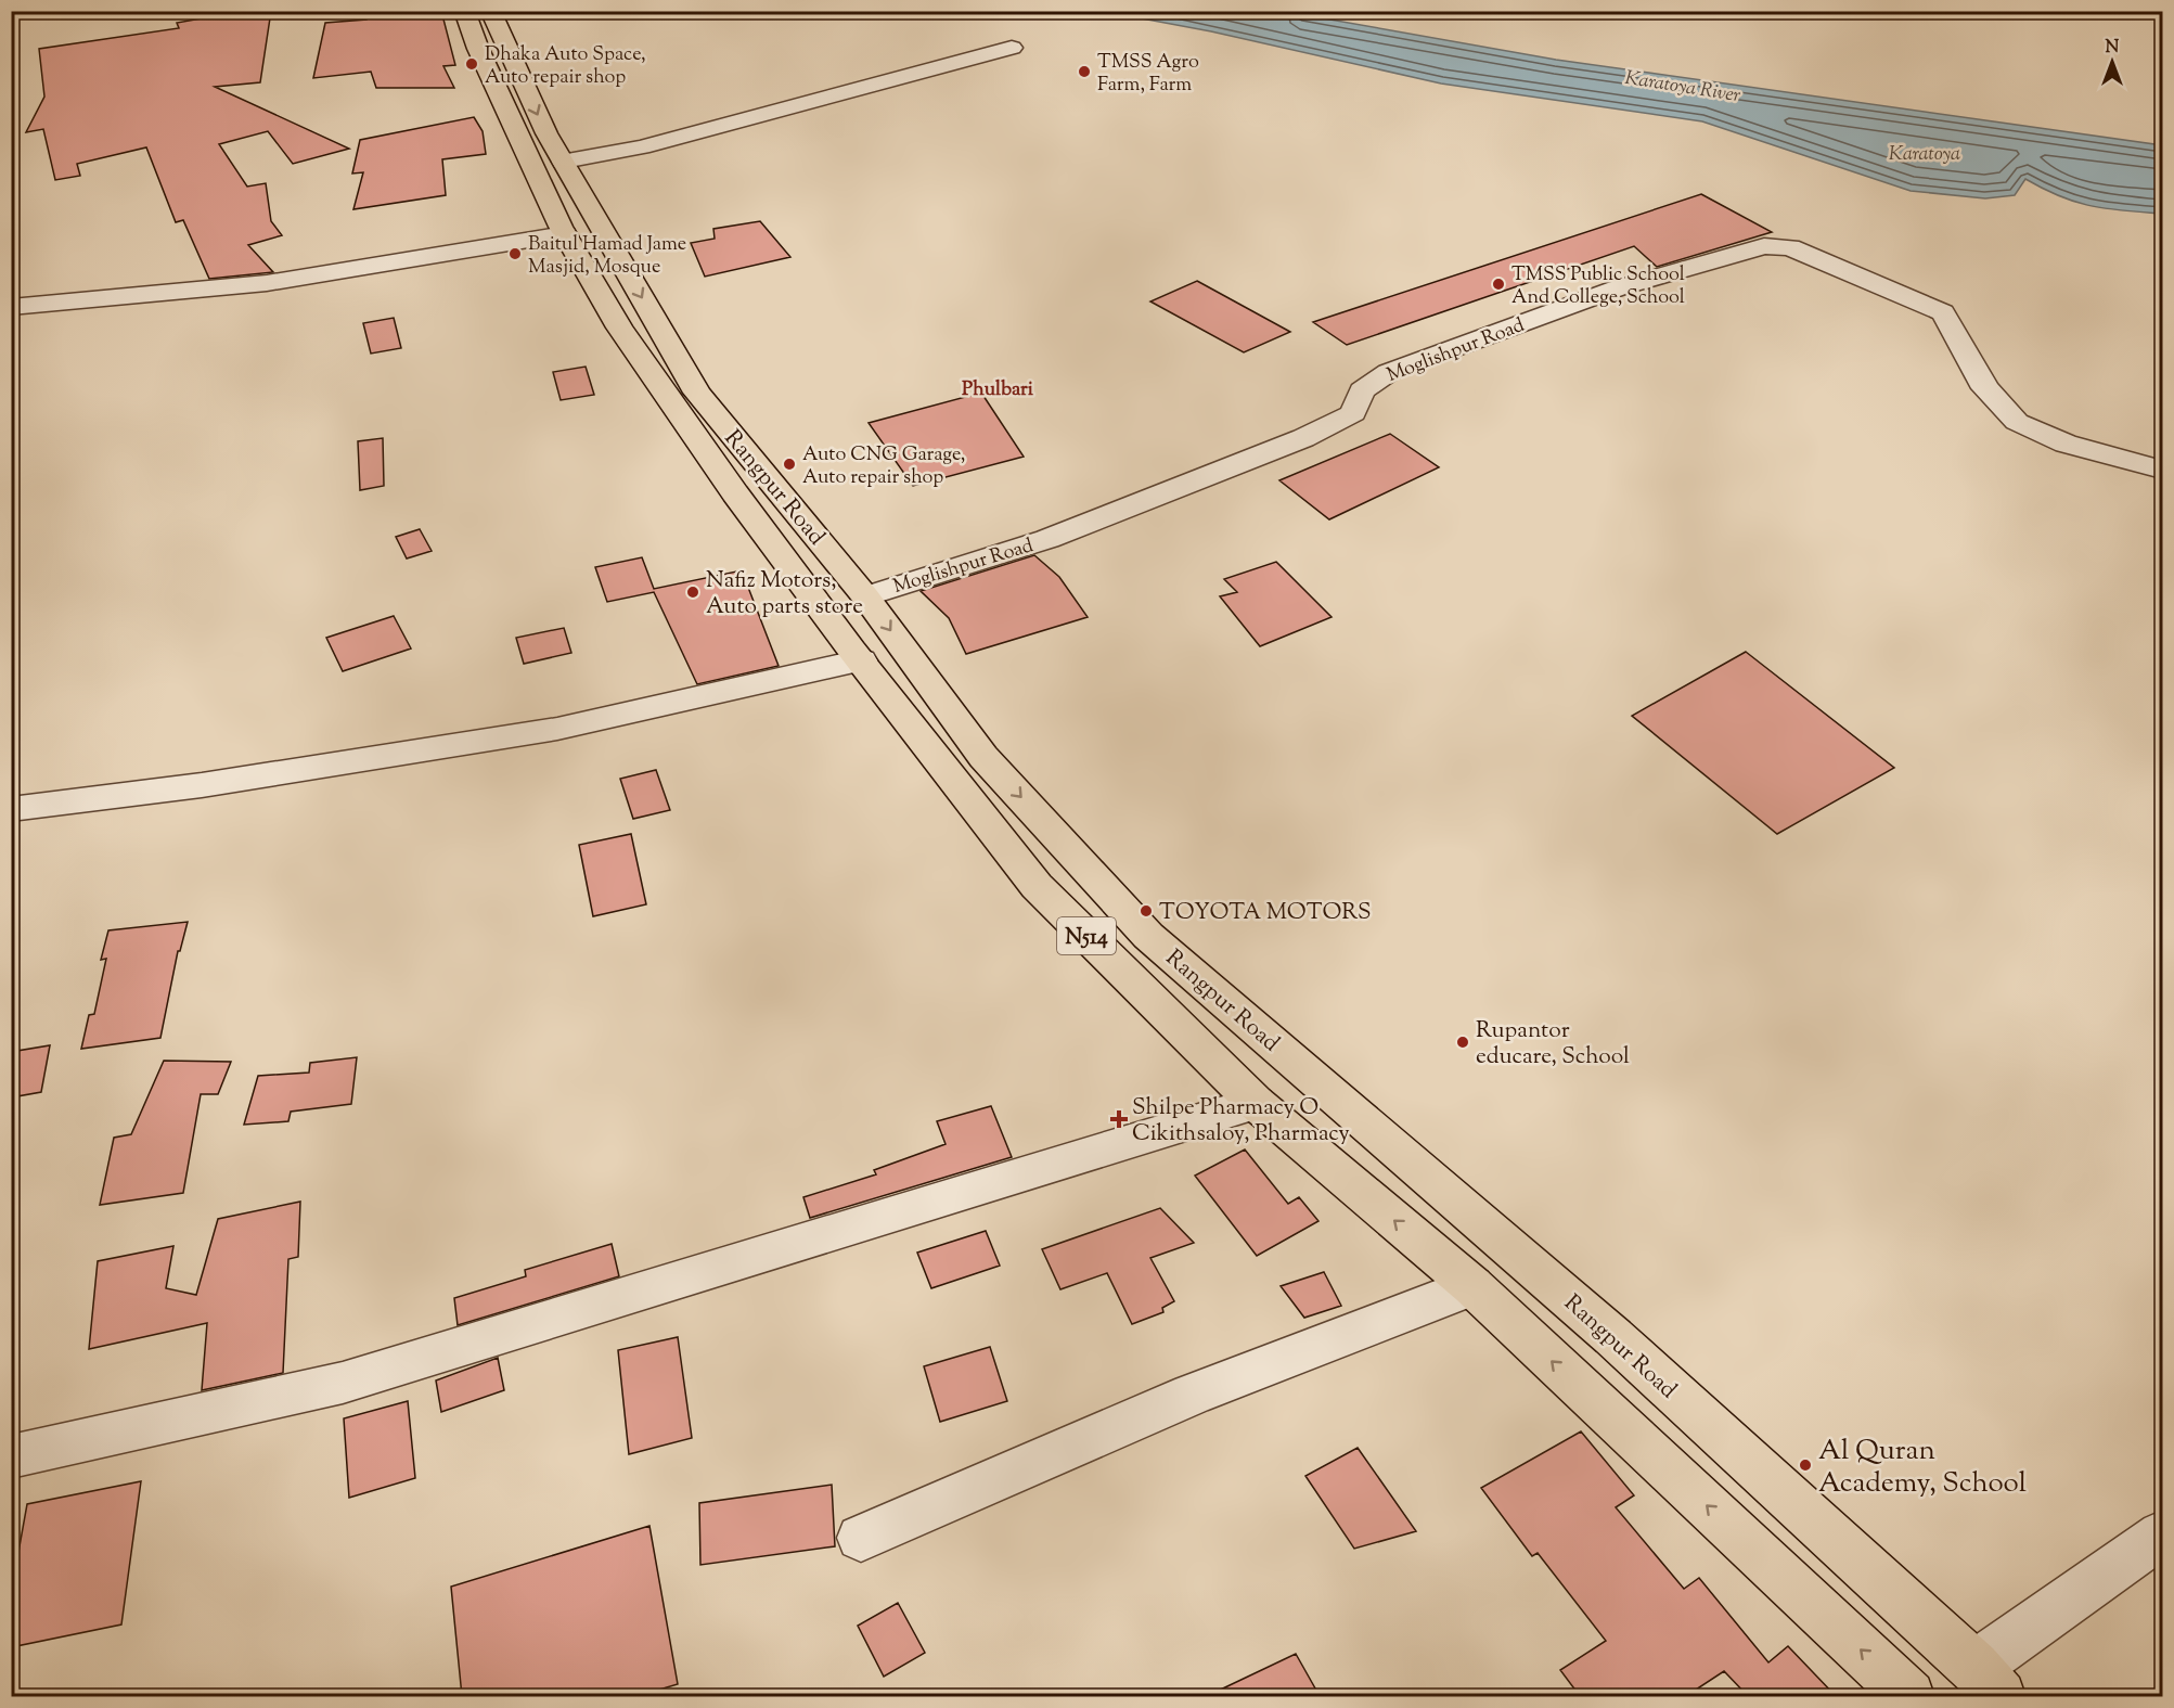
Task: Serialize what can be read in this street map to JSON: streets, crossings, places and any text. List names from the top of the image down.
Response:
{
  "streets": {
    "highway": ["Rangpur Road", "N514"],
    "street": ["Moglishpur Road"]
  },
  "crossings": [
    ["Moglishpur Road", "Rangpur Road"]
  ],
  "districts": ["Phulbari"],
  "water": ["Karatoya River", "Karatoya"],
  "places": {
    "other": [
      "Dhaka Auto Space, Auto repair shop",
      "TMSS Agro Farm, Farm",
      "Baitul Hamad Jame Masjid, Mosque",
      "TMSS Public School And College, School",
      "Auto CNG Garage, Auto repair shop",
      "Nafiz Motors, Auto parts store",
      "TOYOTA MOTORS",
      "Rupantor educare, School",
      "Al Quran Academy, School"
    ],
    "health": ["Shilpe Pharmacy O Cikithsaloy, Pharmacy"]
  },
  "north": "top"
}
